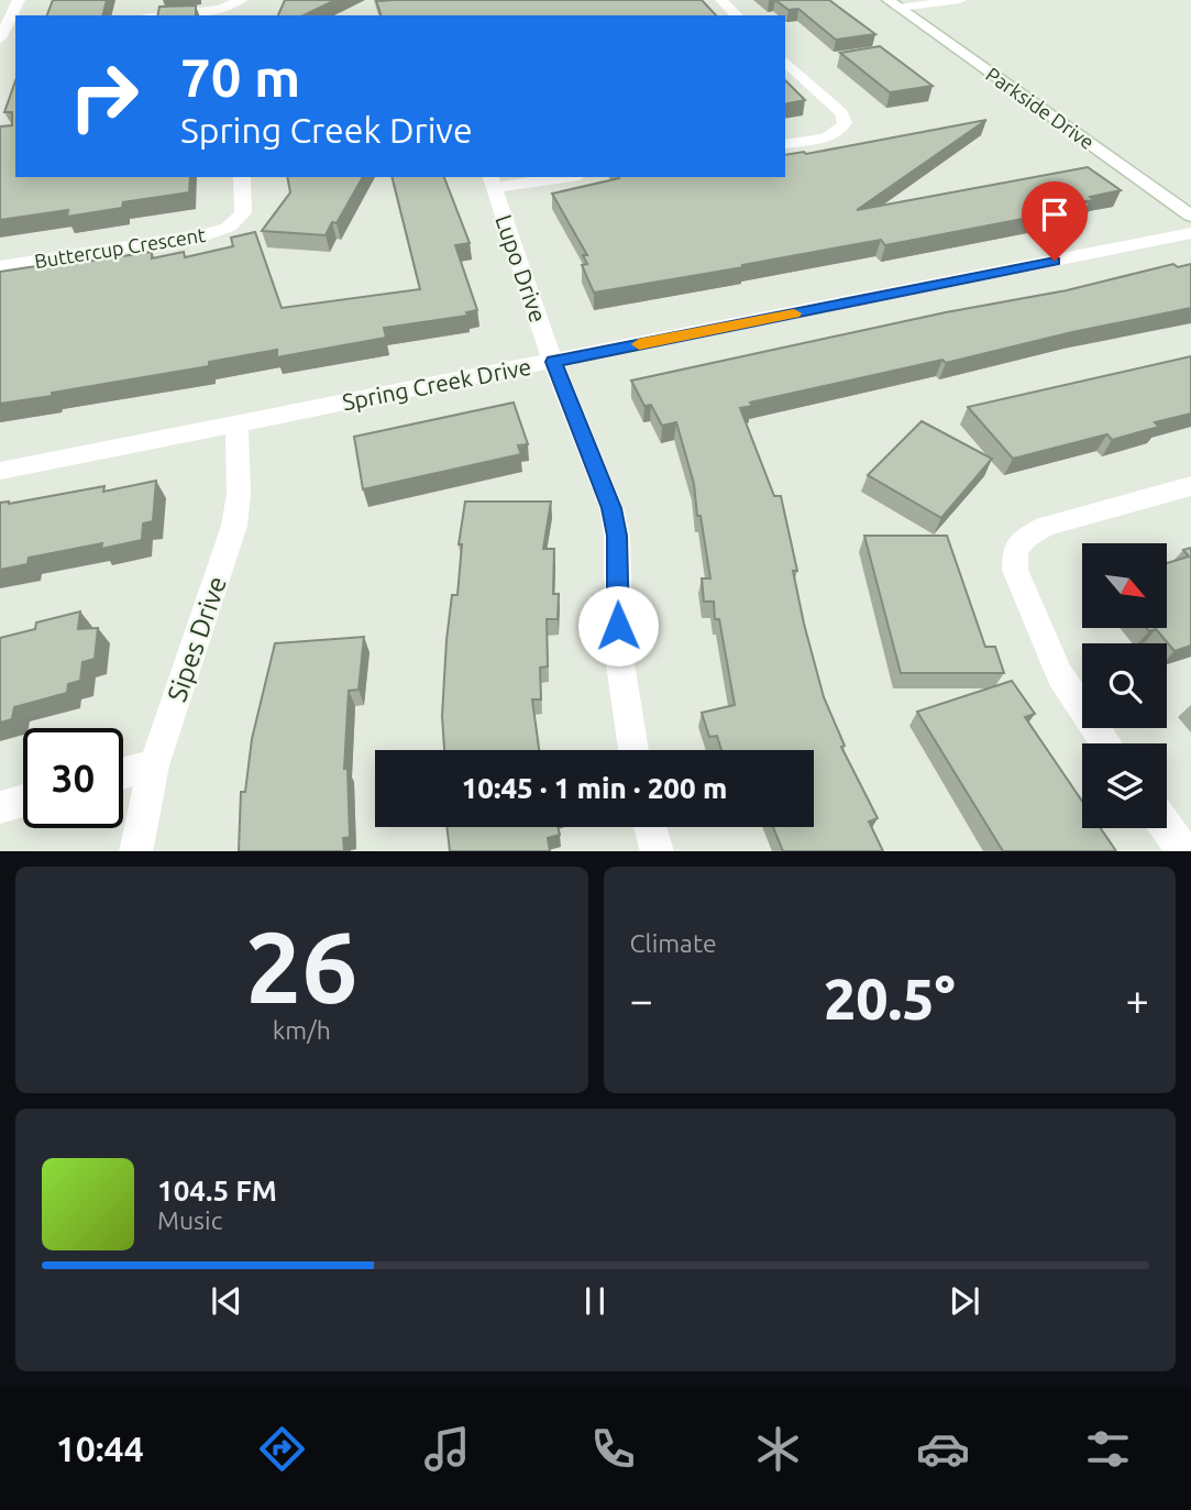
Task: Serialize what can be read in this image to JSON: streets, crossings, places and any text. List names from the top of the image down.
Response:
{
  "streets": {
    "street": [
      "Parkside Drive",
      "Buttercup Crescent",
      "Lupo Drive",
      "Spring Creek Drive",
      "Sipes Drive"
    ]
  },
  "crossings": [
    ["Lupo Drive", "Spring Creek Drive"],
    ["Spring Creek Drive", "Sipes Drive"]
  ],
  "north": "bottom right",
  "page": {
    "turn": ["70 m", "Spring Creek Drive"],
    "limit": "30",
    "trip": "10:45 · 1 min · 200 m",
    "tile": [
      ["26", "km/h"],
      "Climate"
    ],
    "heat": ["−", "20.5°", "+"],
    "song": ["104.5 FM", "Music"],
    "tabs": "10:44"
  }
}
